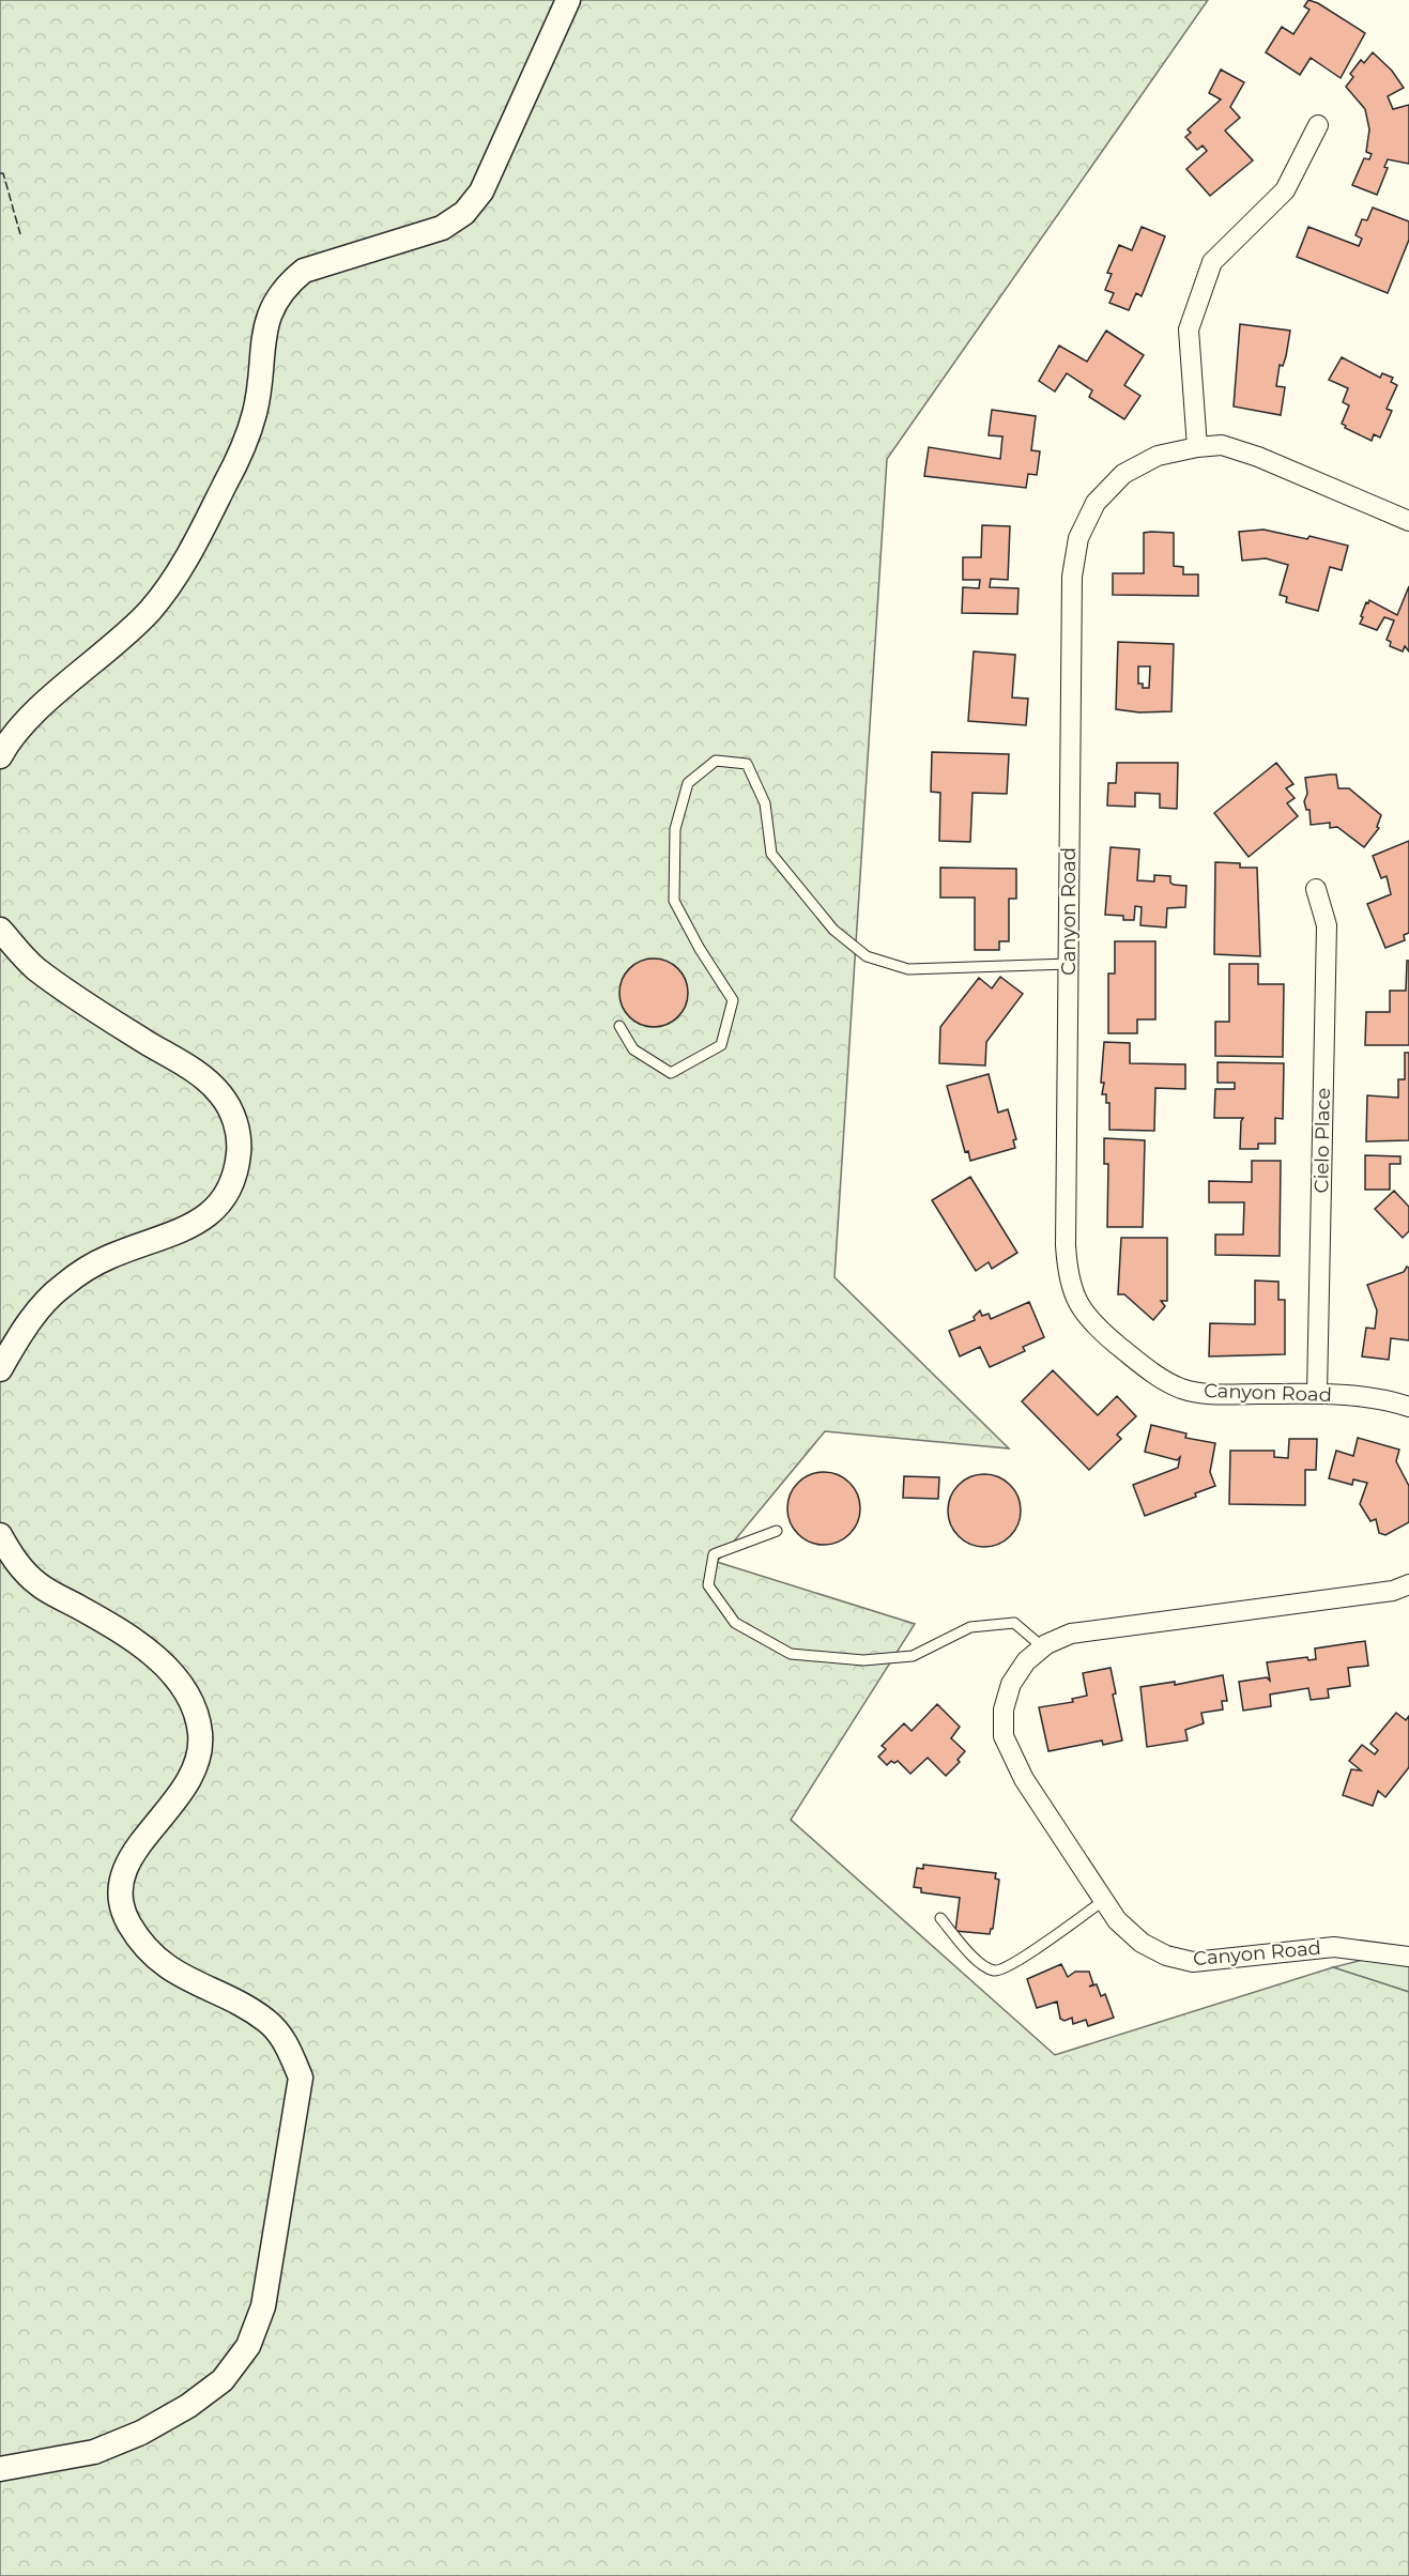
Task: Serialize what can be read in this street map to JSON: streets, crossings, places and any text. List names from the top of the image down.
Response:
{
  "streets": {
    "street": ["Canyon Road", "Cielo Place"]
  },
  "crossings": [
    ["Canyon Road", "Cielo Place"]
  ]
}
